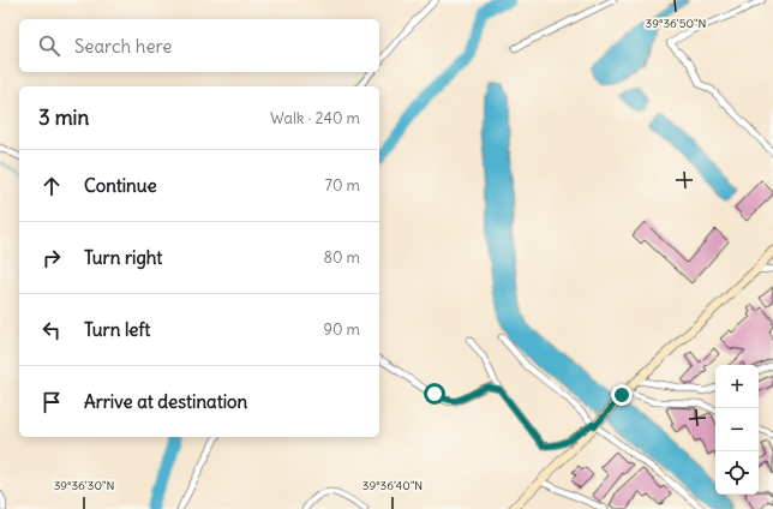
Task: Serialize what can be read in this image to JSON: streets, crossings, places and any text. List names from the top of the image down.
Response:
{
  "page": {
    "search": "Search here",
    "heading": ["3 min", "Walk · 240 m"],
    "list": [
      ["Continue", "70 m"],
      ["Turn right", "80 m"],
      ["Turn left", "90 m"],
      "Arrive at destination"
    ],
    "map_buttons": ["+", "−"]
  },
  "coordinates": ["39°36'50\"N", "39°36'30\"N", "39°36'40\"N"]
}
